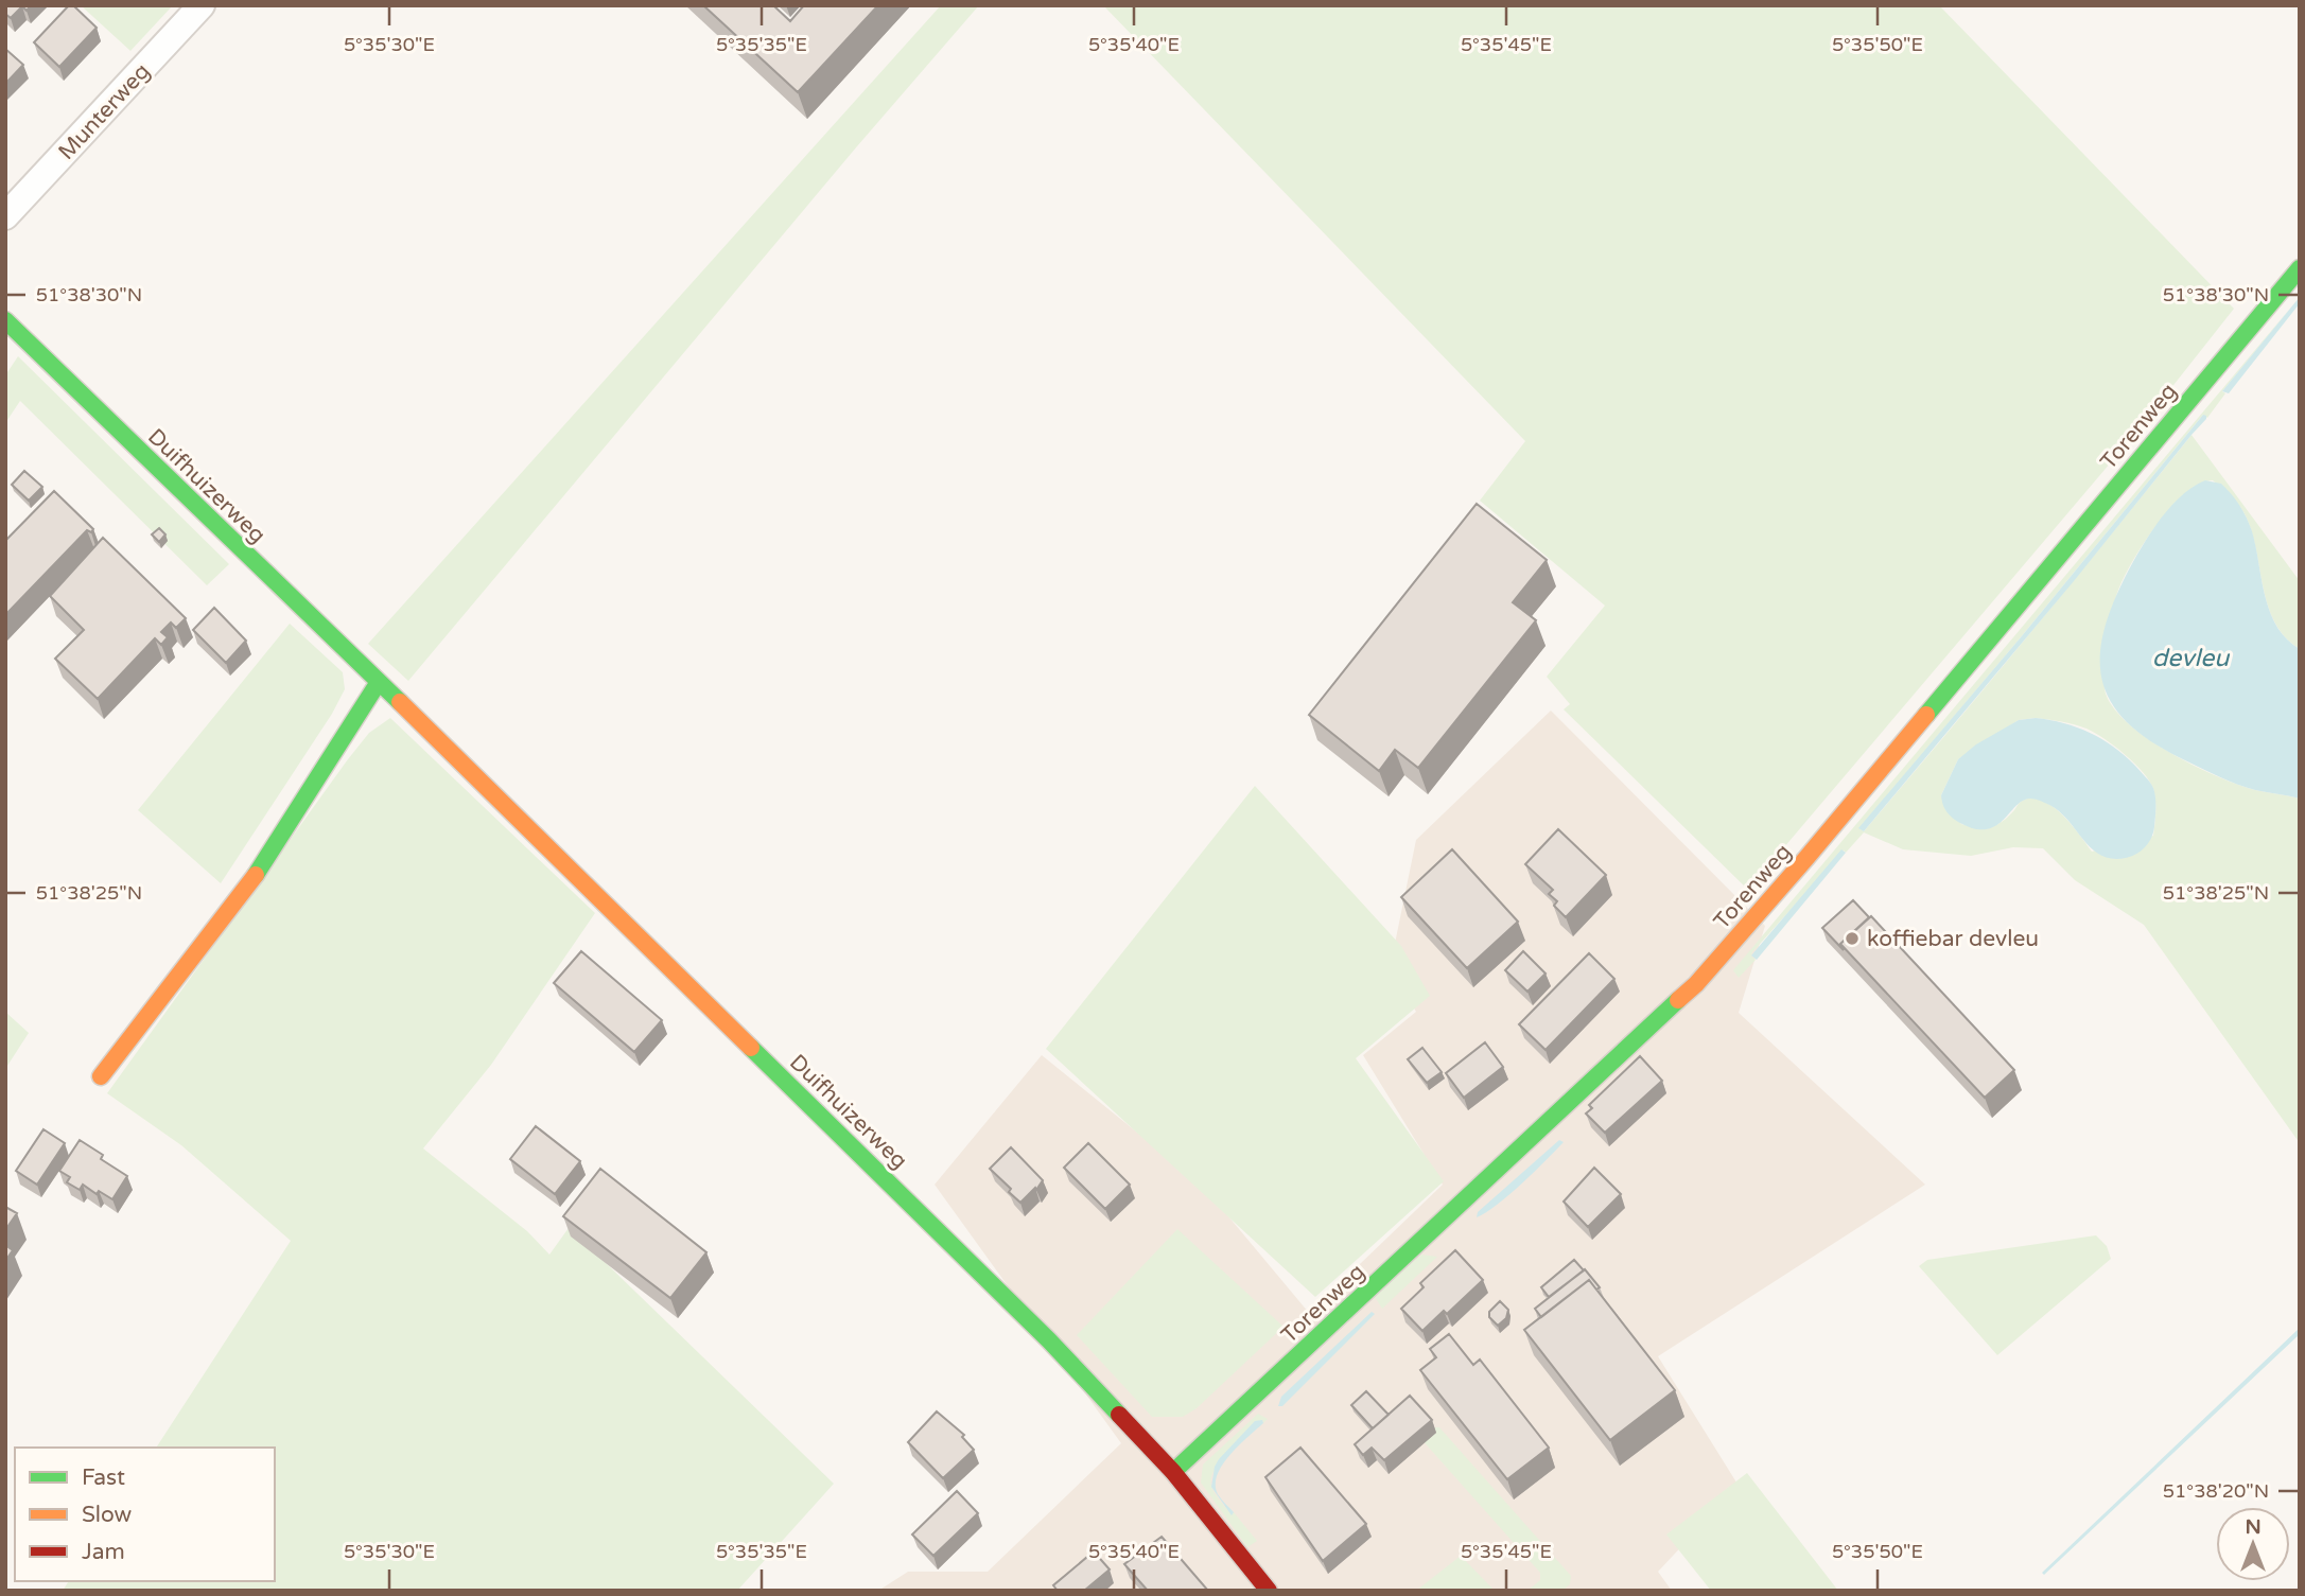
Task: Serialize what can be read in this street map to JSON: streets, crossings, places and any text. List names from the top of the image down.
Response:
{
  "streets": {
    "street": ["Munterweg", "Torenweg", "Duifhuizerweg"]
  },
  "crossings": [
    ["Torenweg", "Duifhuizerweg"]
  ],
  "water": ["devleu"],
  "places": ["koffiebar devleu"],
  "legend": ["Fast", "Slow", "Jam"],
  "north": "top",
  "coordinates": [
    "5°35'30\"E",
    "5°35'35\"E",
    "5°35'40\"E",
    "5°35'45\"E",
    "5°35'50\"E",
    "51°38'30\"N",
    "51°38'25\"N",
    "51°38'20\"N"
  ]
}
